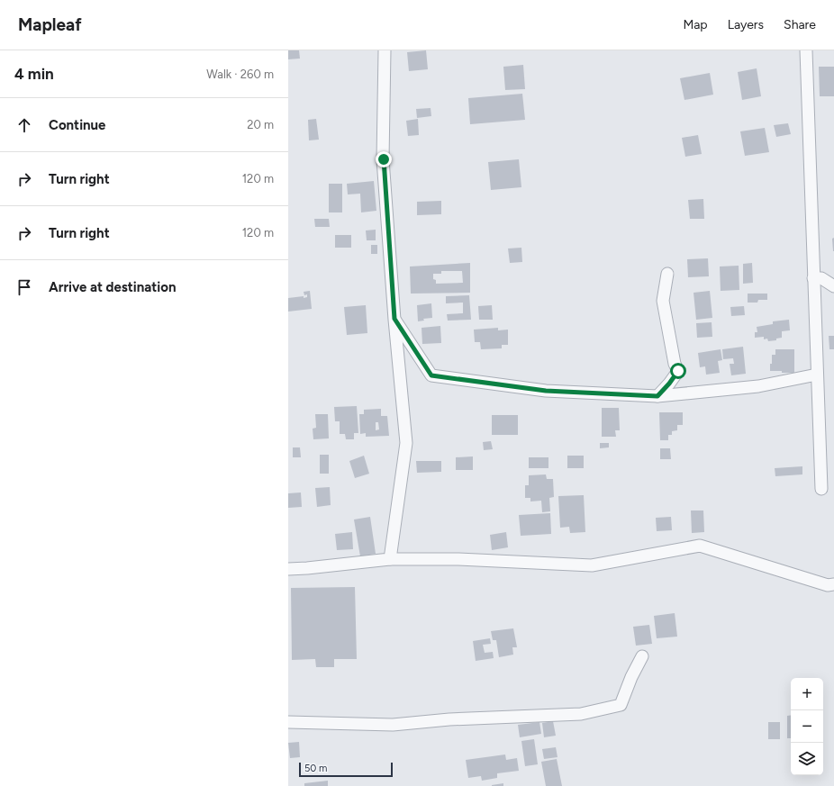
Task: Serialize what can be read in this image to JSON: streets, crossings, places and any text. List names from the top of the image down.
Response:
{
  "scale_bar": "50 m",
  "page": {
    "header": "Mapleaf",
    "nav": ["Map", "Layers", "Share"],
    "heading": ["4 min", "Walk · 260 m"],
    "list": [
      ["Continue", "20 m"],
      ["Turn right", "120 m"],
      ["Turn right", "120 m"],
      "Arrive at destination"
    ],
    "map_buttons": ["+", "−"],
    "scale": "50 m"
  }
}
